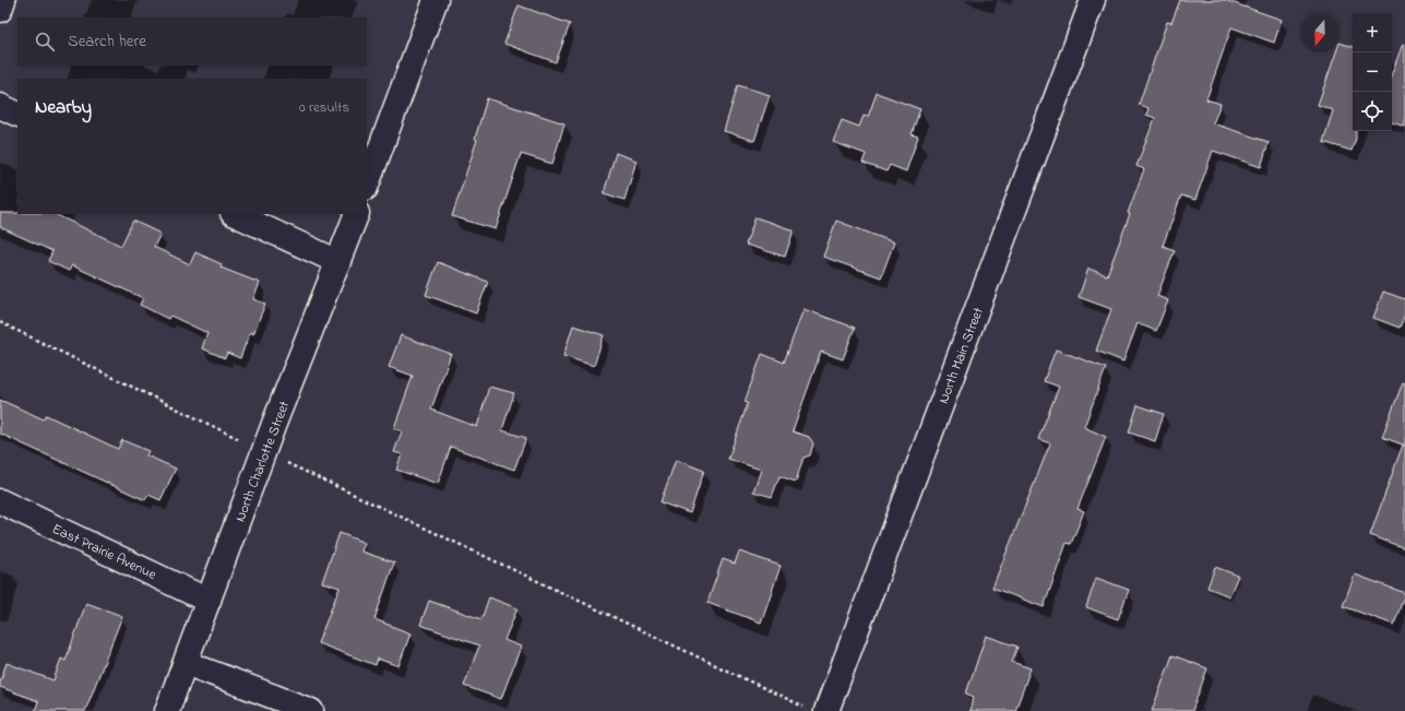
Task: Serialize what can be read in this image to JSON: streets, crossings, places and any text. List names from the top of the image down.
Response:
{
  "streets": {
    "street": ["North Main Street", "North Charlotte Street", "East Prairie Avenue"]
  },
  "crossings": [
    ["North Charlotte Street", "East Prairie Avenue"]
  ],
  "north": "bottom",
  "page": {
    "map_buttons": ["+", "−"],
    "search": "Search here",
    "heading": ["Nearby", "0 results"]
  }
}
